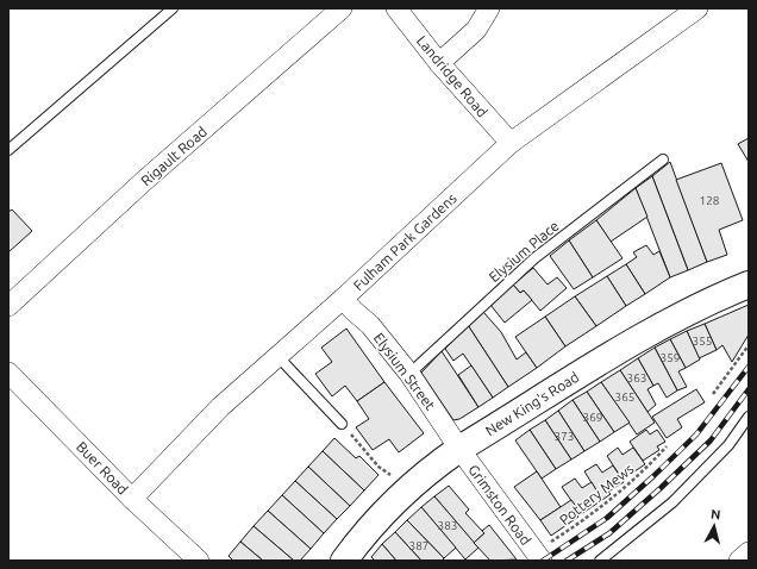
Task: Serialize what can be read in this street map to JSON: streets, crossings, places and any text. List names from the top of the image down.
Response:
{
  "streets": {
    "main road": ["New King's Road"],
    "street": [
      "Landridge Road",
      "Rigault Road",
      "Fulham Park Gardens",
      "Elysium Street",
      "Buer Road",
      "Grimston Road"
    ],
    "lane": ["Elysium Place"],
    "path": ["Pottery Mews"]
  },
  "crossings": [
    ["Landridge Road", "Fulham Park Gardens"],
    ["Fulham Park Gardens", "Elysium Street"],
    ["Fulham Park Gardens", "Buer Road"],
    ["Elysium Place", "Elysium Street"],
    ["Elysium Street", "New King's Road"],
    ["Elysium Street", "Grimston Road"],
    ["New King's Road", "Grimston Road"],
    ["Pottery Mews", "Grimston Road"]
  ],
  "house_numbers": [
    "128",
    "355",
    "359",
    "363",
    "365",
    "369",
    "373",
    "383",
    "387"
  ],
  "north": "top"
}
